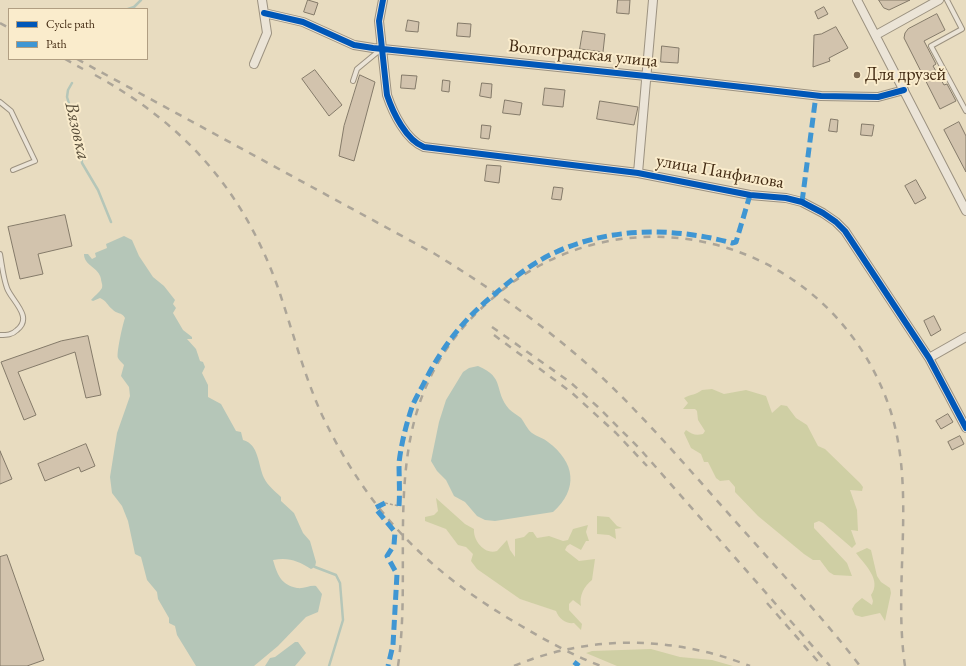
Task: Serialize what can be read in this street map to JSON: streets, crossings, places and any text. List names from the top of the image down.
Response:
{
  "streets": {
    "street": ["Волгоградская улица", "улица Панфилова"]
  },
  "crossings": [
    ["Волгоградская улица", "улица Панфилова"]
  ],
  "water": ["Вязовка"],
  "places": ["Для друзей"],
  "legend": ["Cycle path", "Path"]
}
